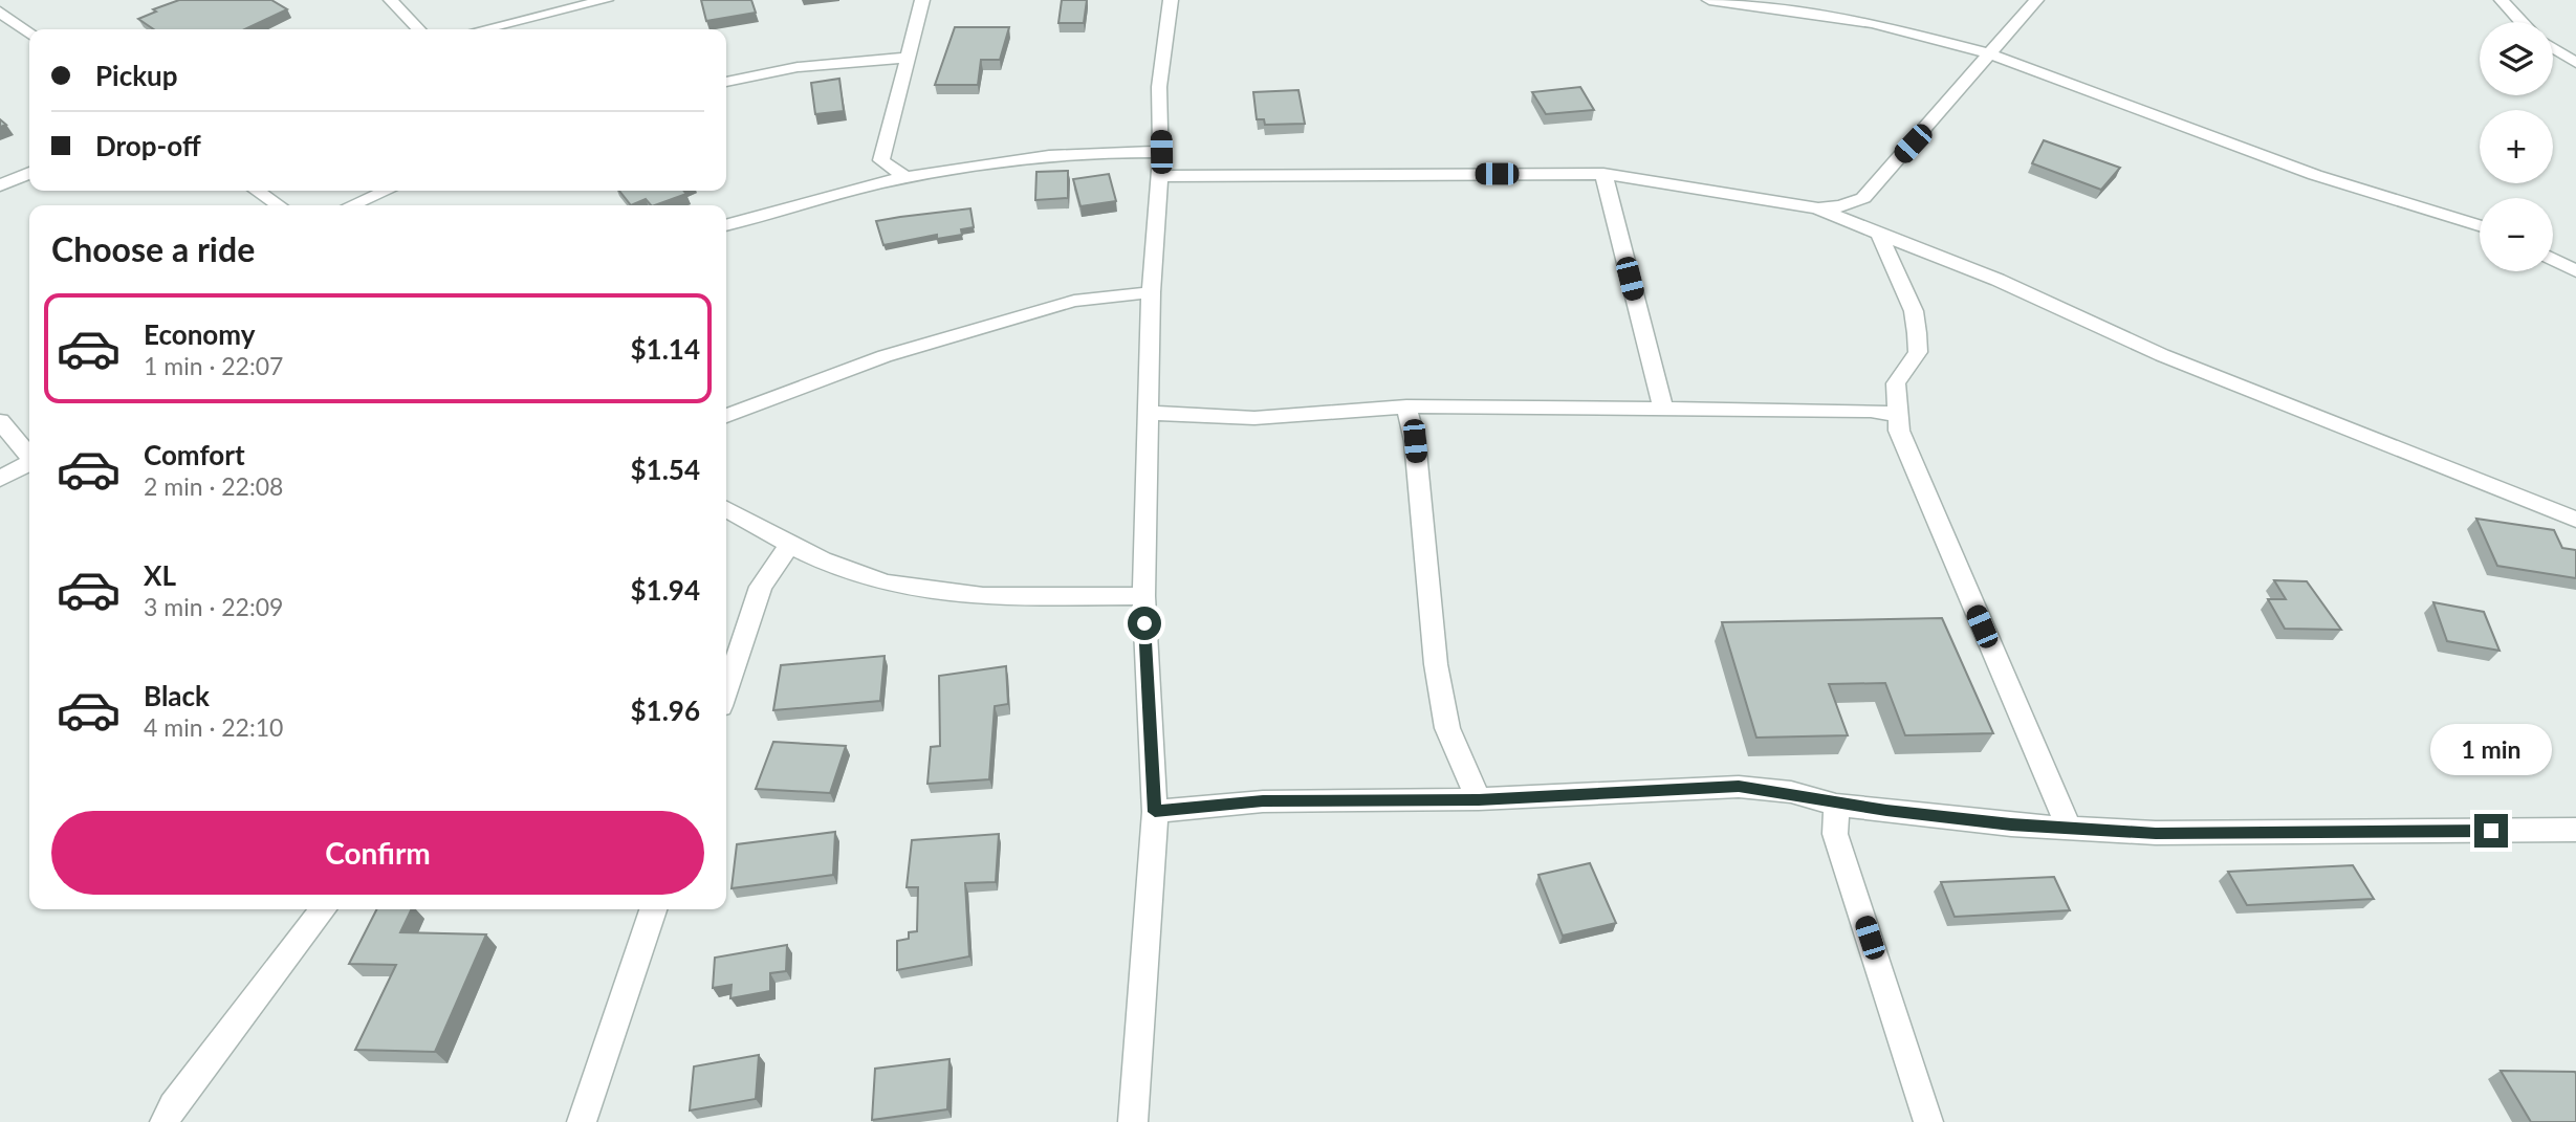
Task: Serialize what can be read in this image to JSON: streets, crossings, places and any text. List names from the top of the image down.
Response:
{
  "page": {
    "map_buttons": ["+", "−"],
    "banner": ["Pickup", "Drop-off"],
    "heading": "Choose a ride",
    "list": [
      {
        "name": "Economy",
        "note": "1 min · 22:07",
        "value": "$1.14"
      },
      {
        "name": "Comfort",
        "note": "2 min · 22:08",
        "value": "$1.54"
      },
      {
        "name": "XL",
        "note": "3 min · 22:09",
        "value": "$1.94"
      },
      {
        "name": "Black",
        "note": "4 min · 22:10",
        "value": "$1.96"
      }
    ],
    "bubble": "1 min",
    "buttons": "Confirm"
  }
}
